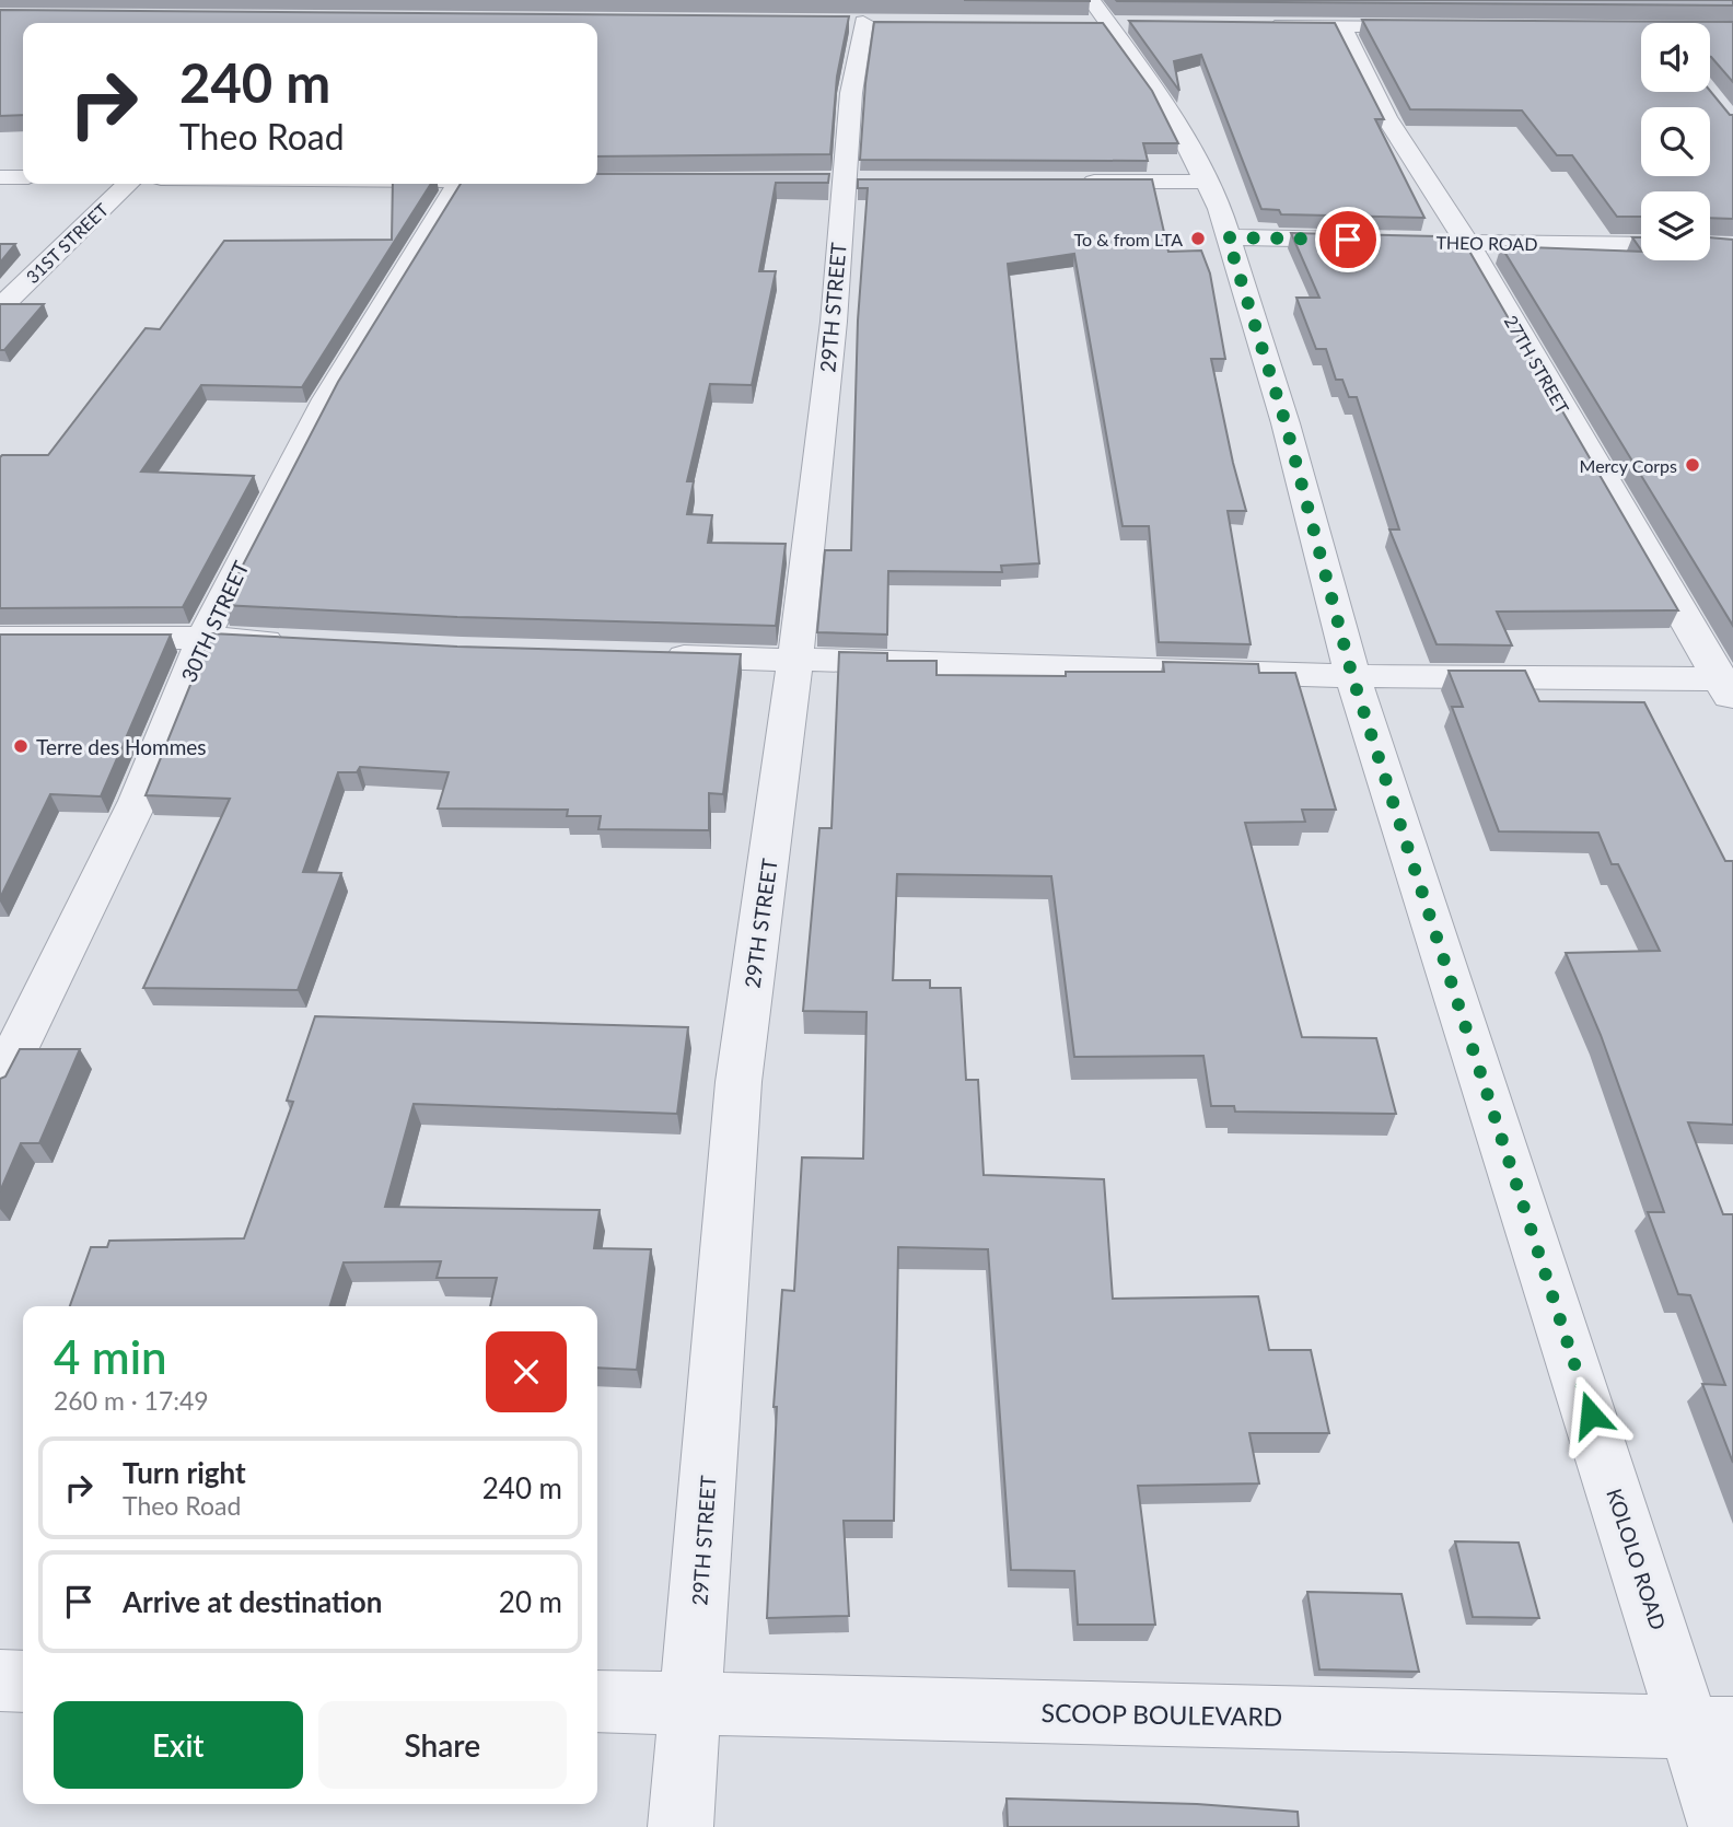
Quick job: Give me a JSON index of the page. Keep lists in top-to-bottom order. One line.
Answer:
{"streets":{"street":["31ST STREET","THEO ROAD","29TH STREET","27TH STREET","30TH STREET","KOLOLO ROAD","SCOOP BOULEVARD"]},"crossings":[["THEO ROAD","27TH STREET"],["29TH STREET","SCOOP BOULEVARD"],["KOLOLO ROAD","SCOOP BOULEVARD"]],"places":["To & from LTA","Mercy Corps","Terre des Hommes"],"page":{"turn":["240 m","Theo Road"],"heading":["4 min","260 m · 17:49"],"list":[{"name":"Turn right","note":"Theo Road","value":"240 m"},{"name":"Arrive at destination","value":"20 m"}],"buttons":["Exit","Share"]}}
